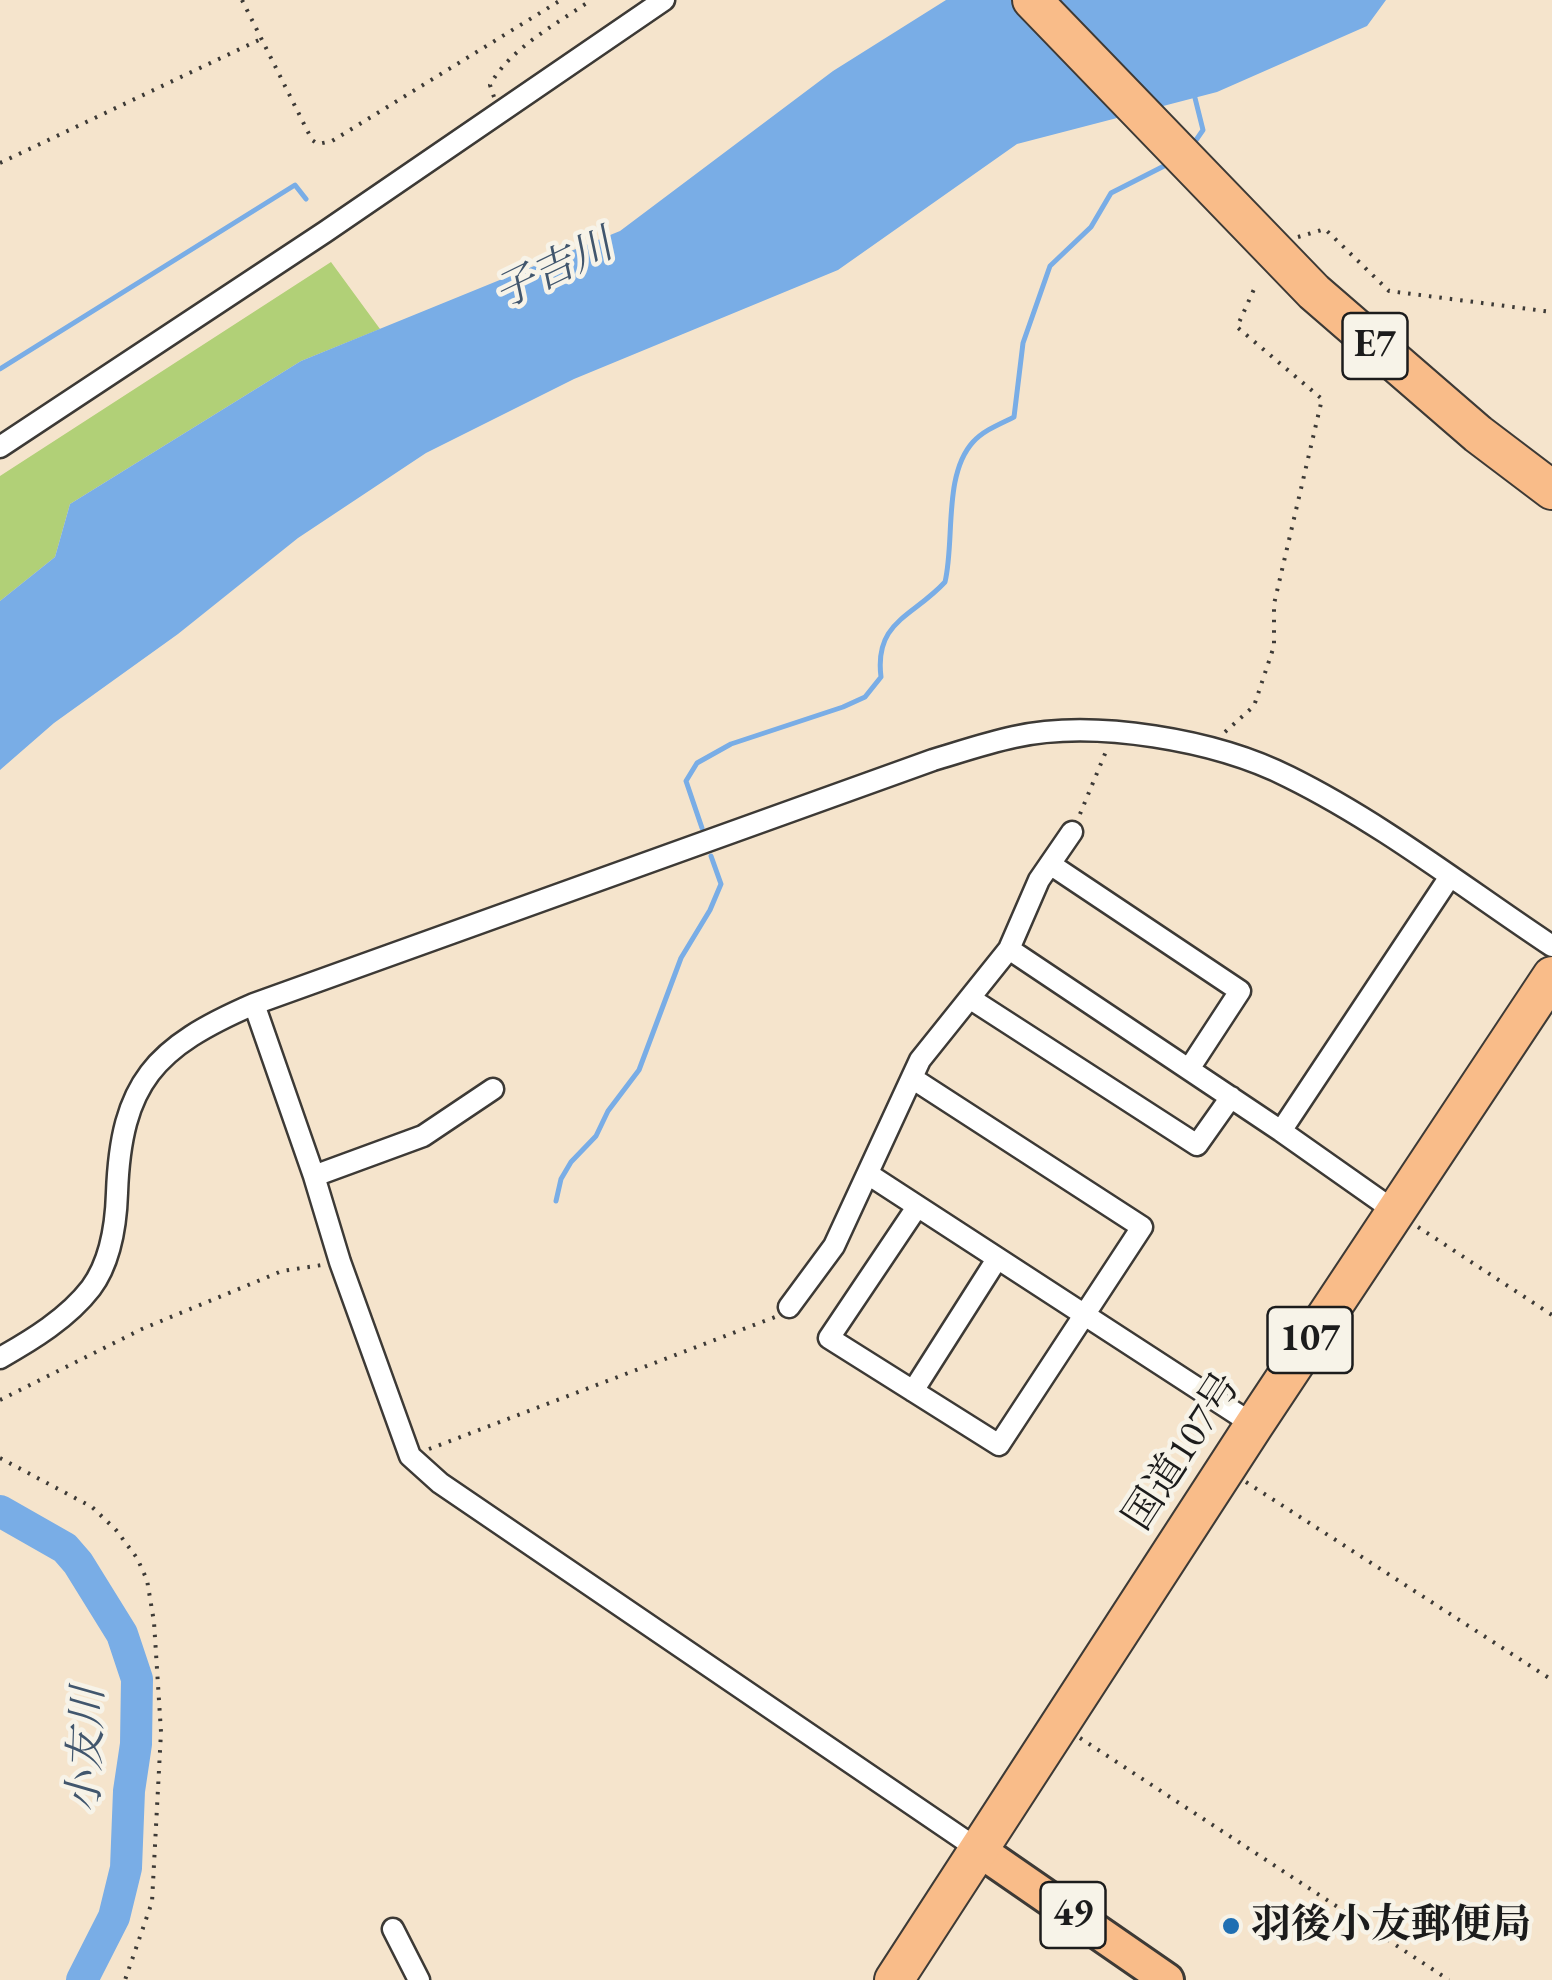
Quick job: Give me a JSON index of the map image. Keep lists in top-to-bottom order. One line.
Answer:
{"streets":{"highway":["E7","107","国道107号"],"main road":["49"]},"crossings":[["国道107号","49"]],"water":["子吉川","小友川"],"places":["羽後小友郵便局"]}
